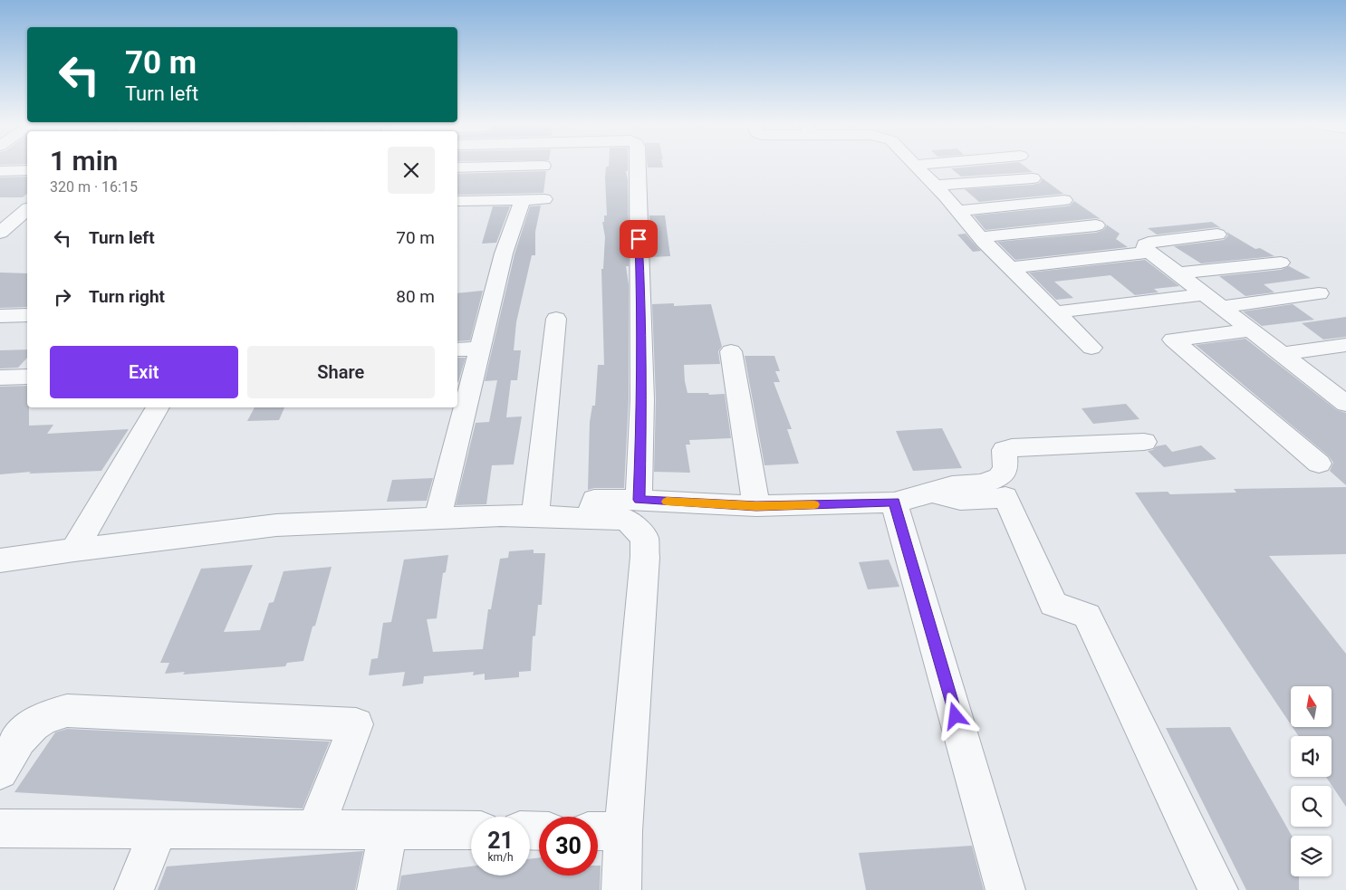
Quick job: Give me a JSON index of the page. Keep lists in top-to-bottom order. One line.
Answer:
{"north":"top","page":{"turn":["70 m","Turn left"],"heading":["1 min","320 m · 16:15"],"list":[{"name":"Turn left","value":"70 m"},{"name":"Turn right","value":"80 m"}],"buttons":["Exit","Share"],"speed":"21 km/h","limit":"30"}}
